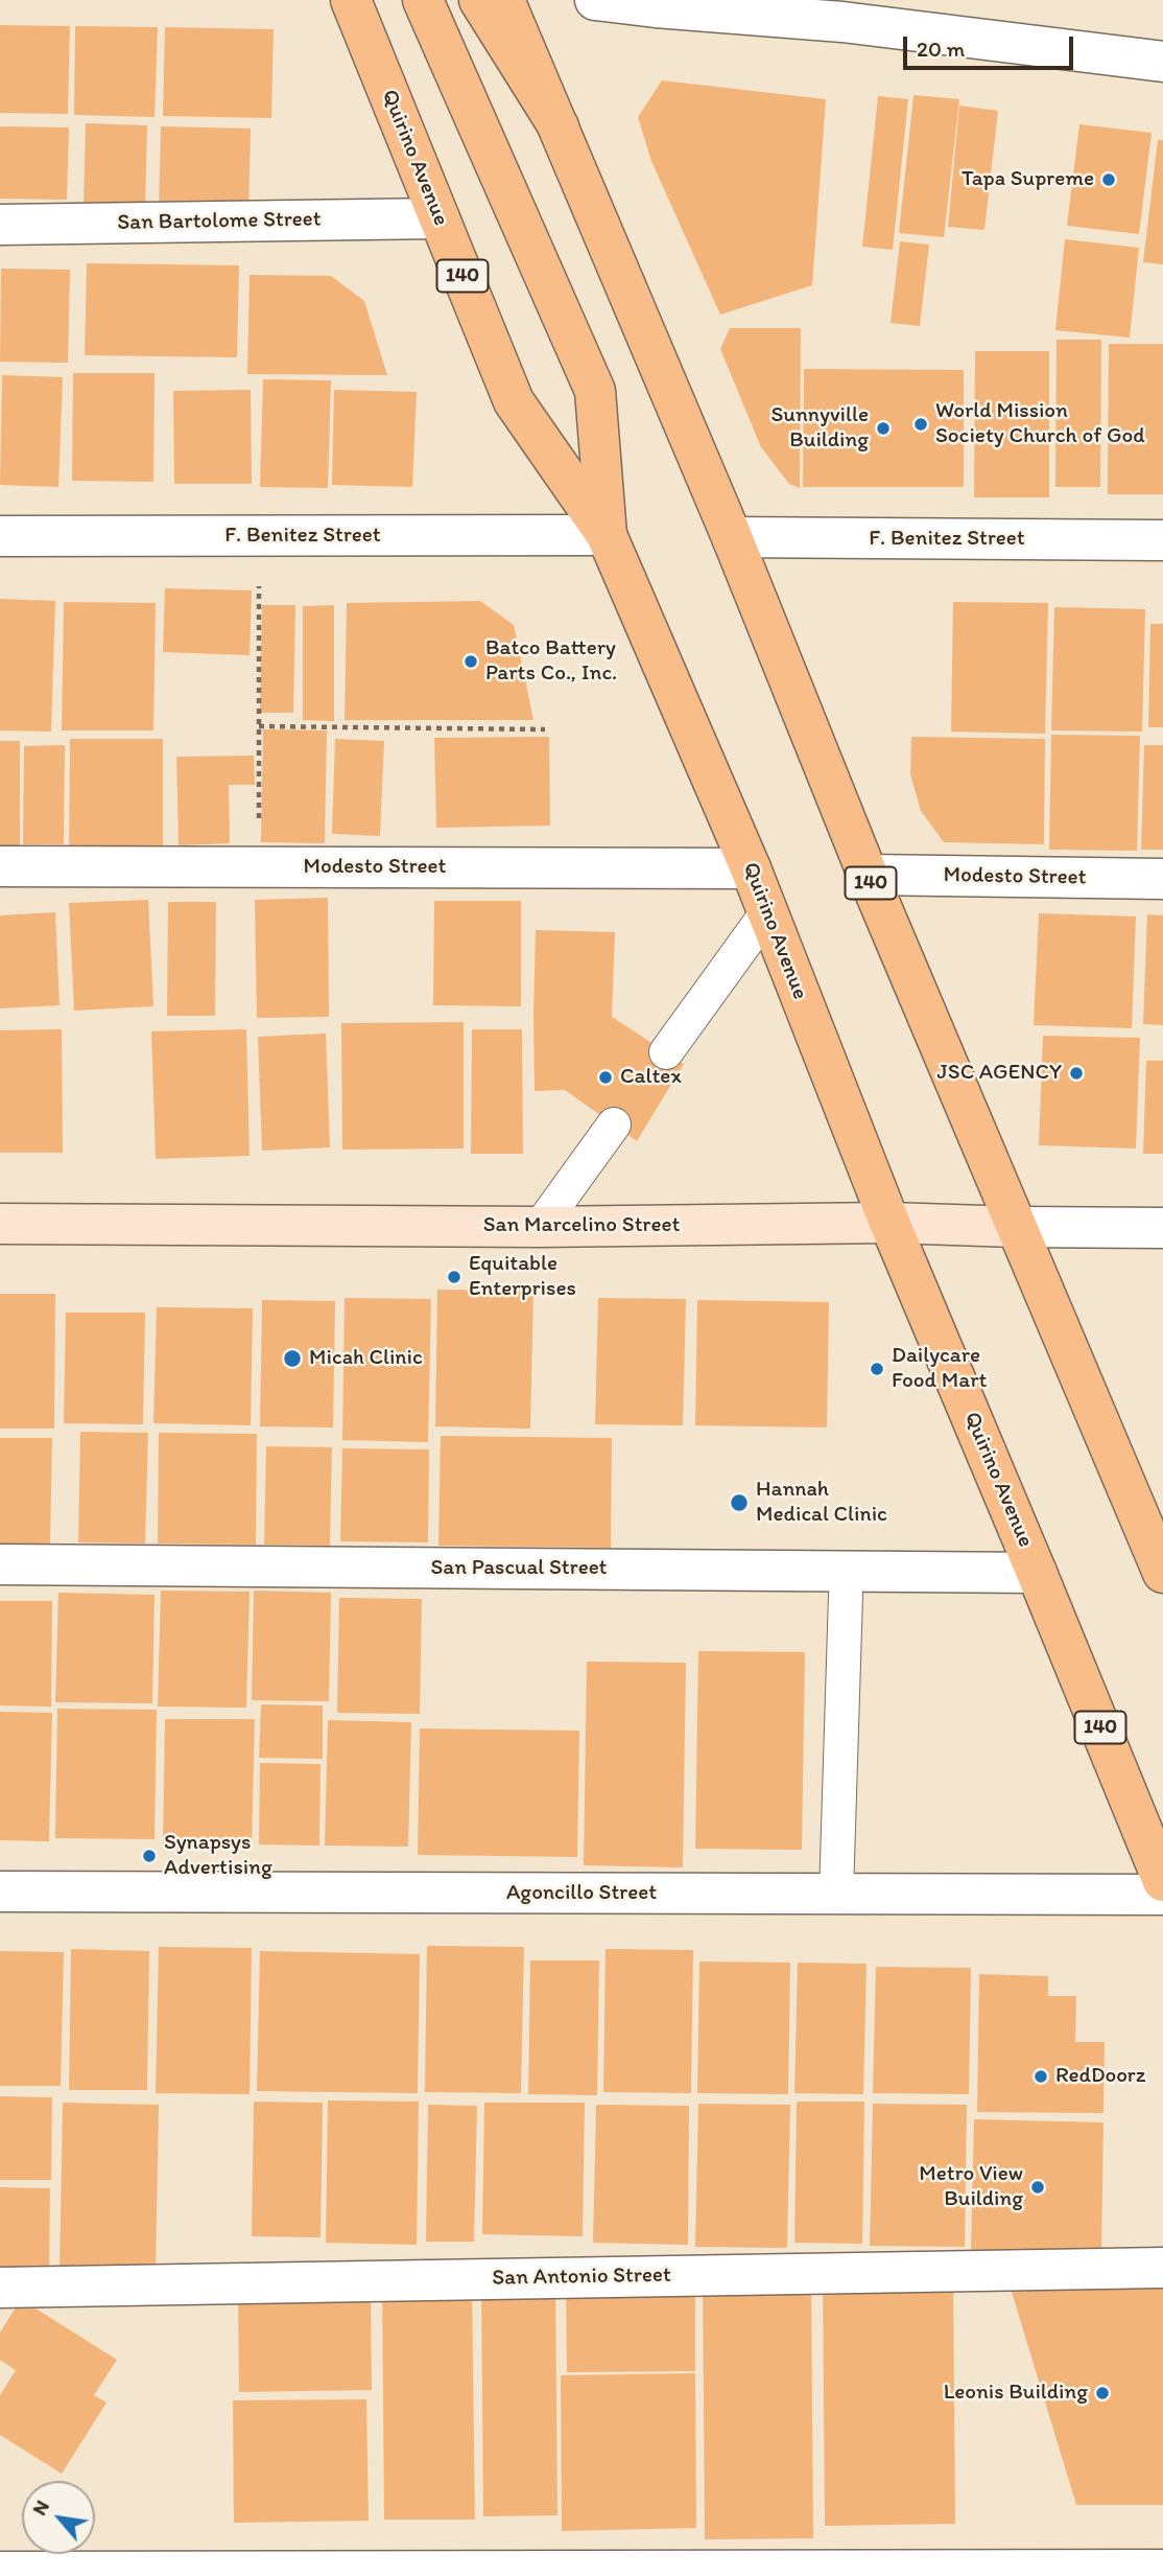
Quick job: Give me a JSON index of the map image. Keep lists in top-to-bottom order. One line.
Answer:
{"streets":{"main road":["Quirino Avenue","140","San Marcelino Street"],"street":["San Bartolome Street","F. Benitez Street","Modesto Street","San Pascual Street","Agoncillo Street","San Antonio Street"]},"crossings":[["Quirino Avenue","San Bartolome Street"],["Quirino Avenue","F. Benitez Street"],["Quirino Avenue","Modesto Street"],["Quirino Avenue","San Marcelino Street"],["Quirino Avenue","San Pascual Street"],["140","F. Benitez Street"],["140","Modesto Street"],["140","San Marcelino Street"]],"places":["Tapa Supreme","World Mission Society Church of God","Sunnyville Building","Batco Battery Parts Co., Inc.","JSC AGENCY","Caltex","Equitable Enterprises","Micah Clinic","Dailycare Food Mart","Hannah Medical Clinic","Synapsys Advertising","RedDoorz","Metro View Building","Leonis Building"],"scale_bar":"20 m","north":"top left"}
